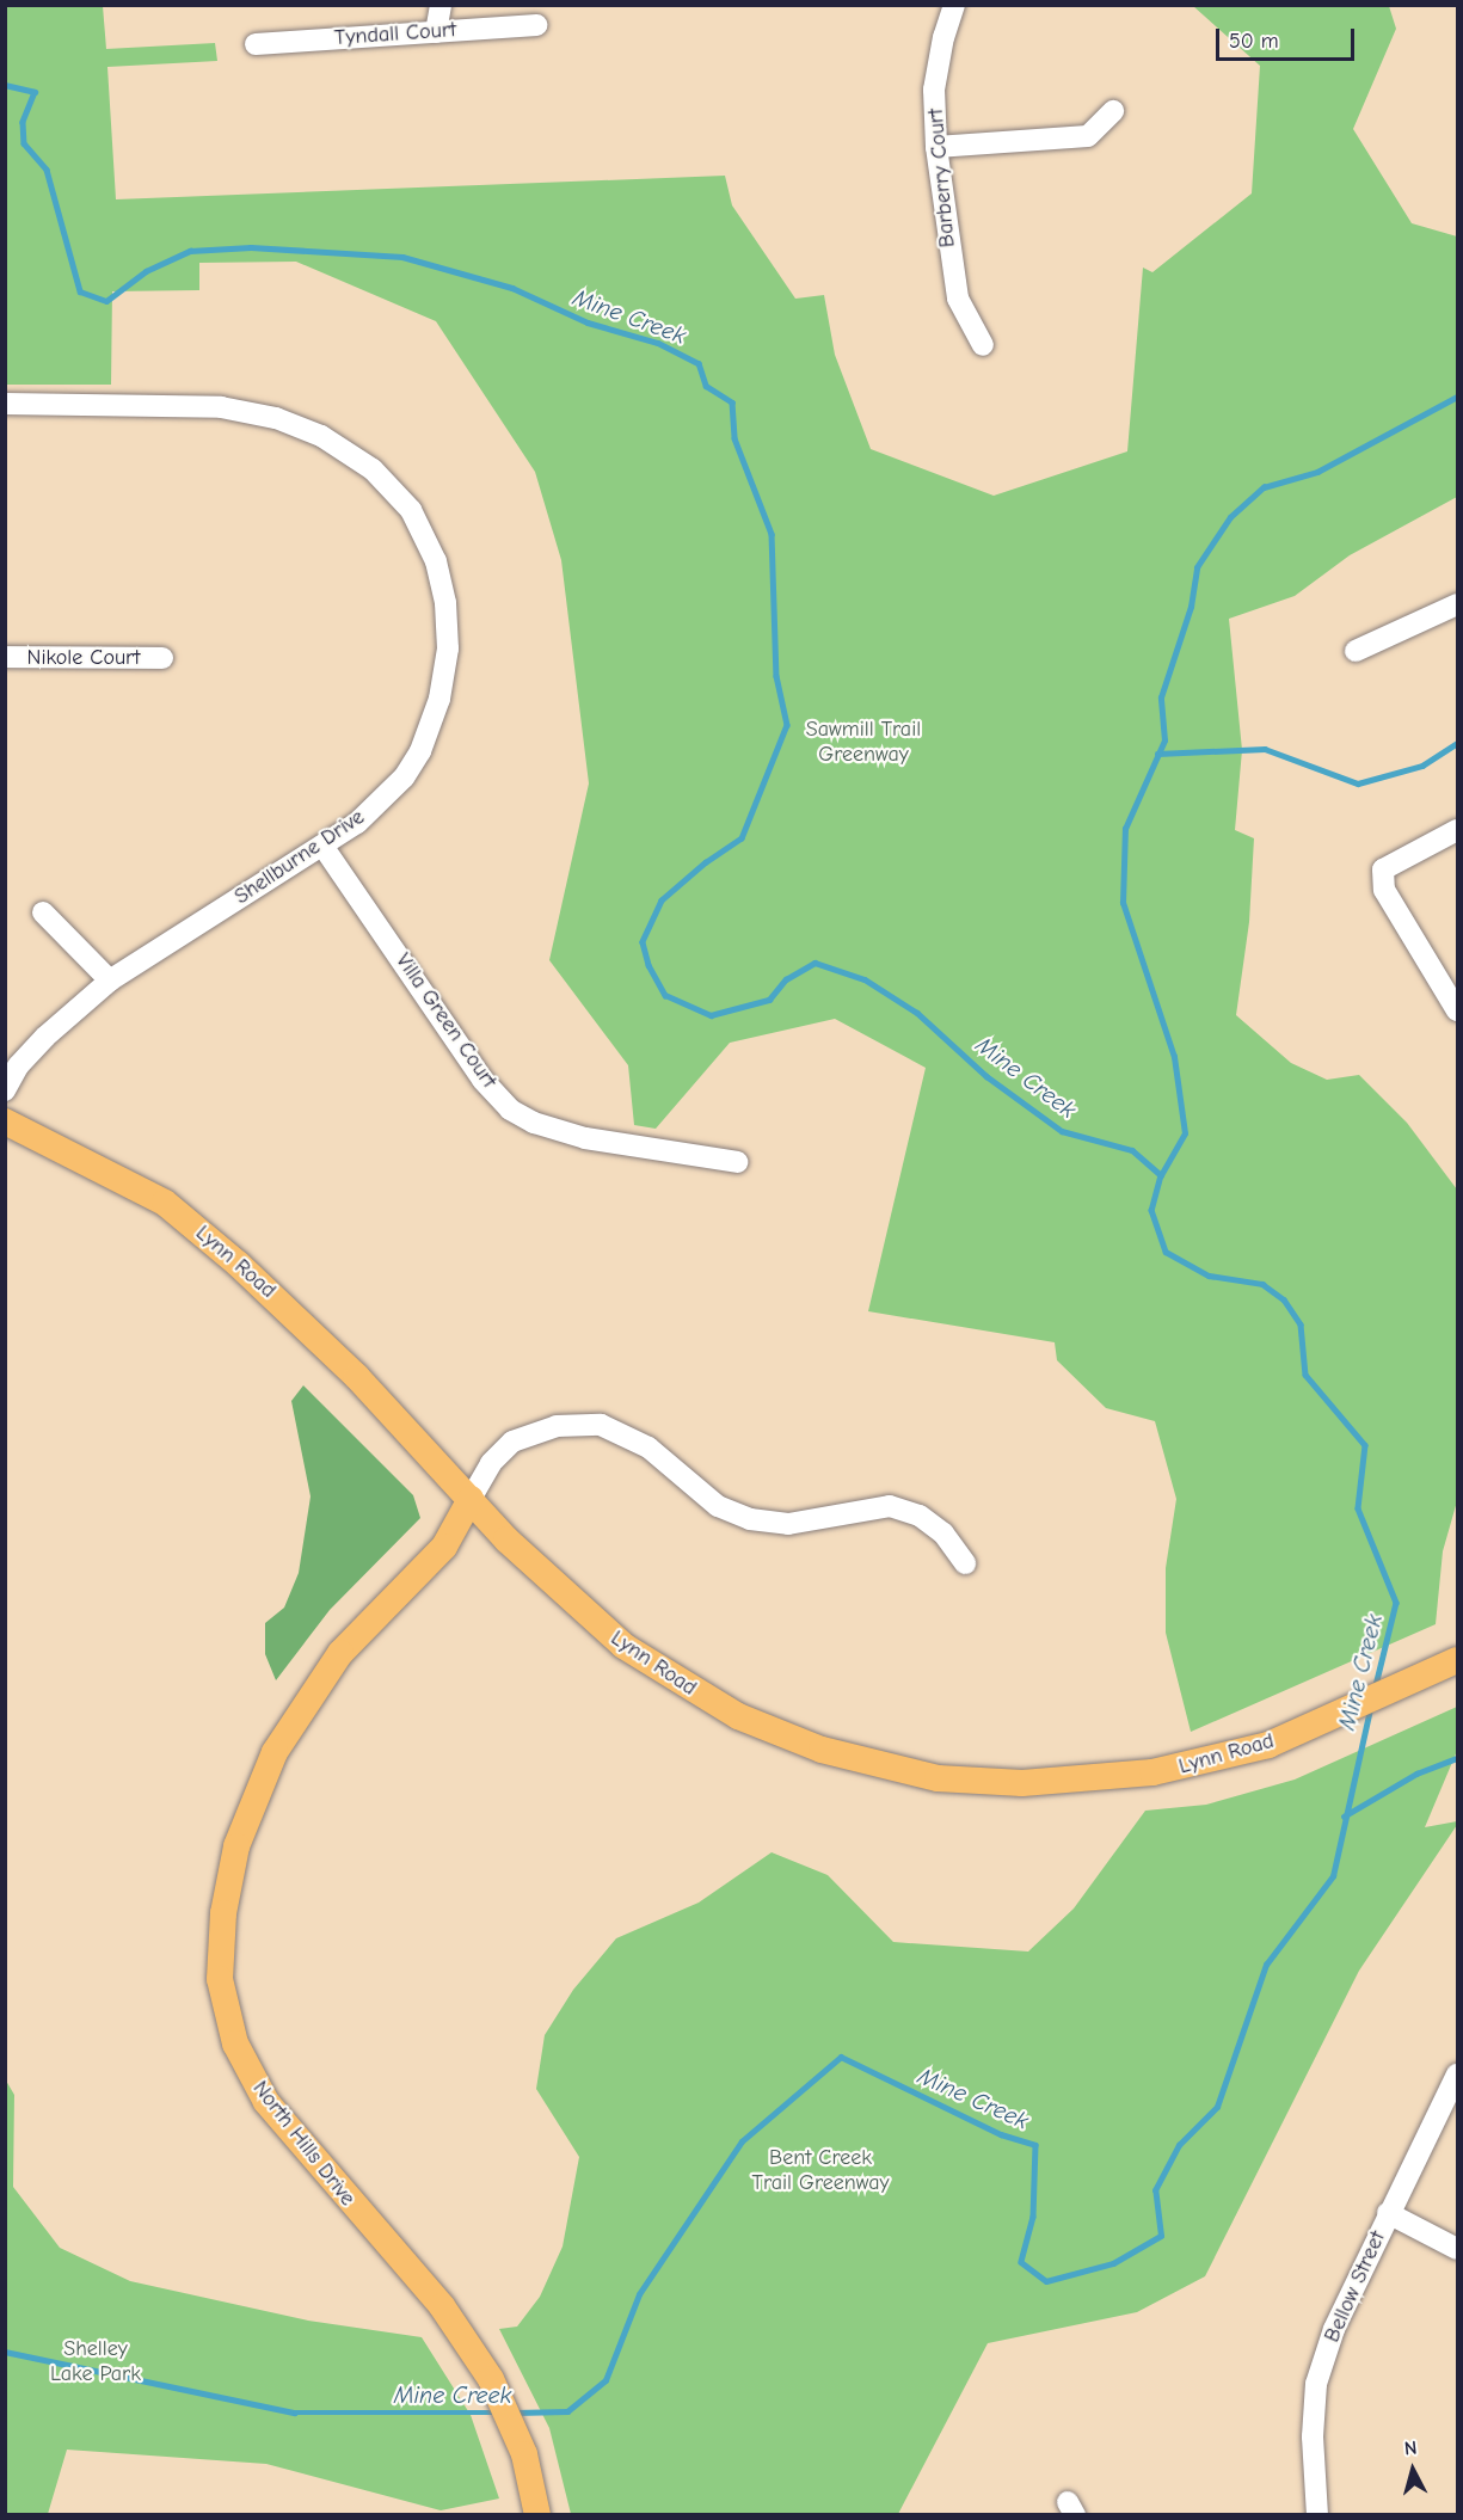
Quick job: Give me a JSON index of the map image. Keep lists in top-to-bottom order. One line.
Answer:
{"streets":{"main road":["Lynn Road","North Hills Drive"],"street":["Tyndall Court","Barberry Court","Nikole Court","Shellburne Drive","Villa Green Court","Bellow Street"]},"crossings":[["Shellburne Drive","Villa Green Court"],["Lynn Road","North Hills Drive"]],"water":["Mine Creek"],"parks":["Sawmill Trail Greenway","Bent Creek Trail Greenway","Shelley Lake Park"],"scale_bar":"50 m","north":"top"}
